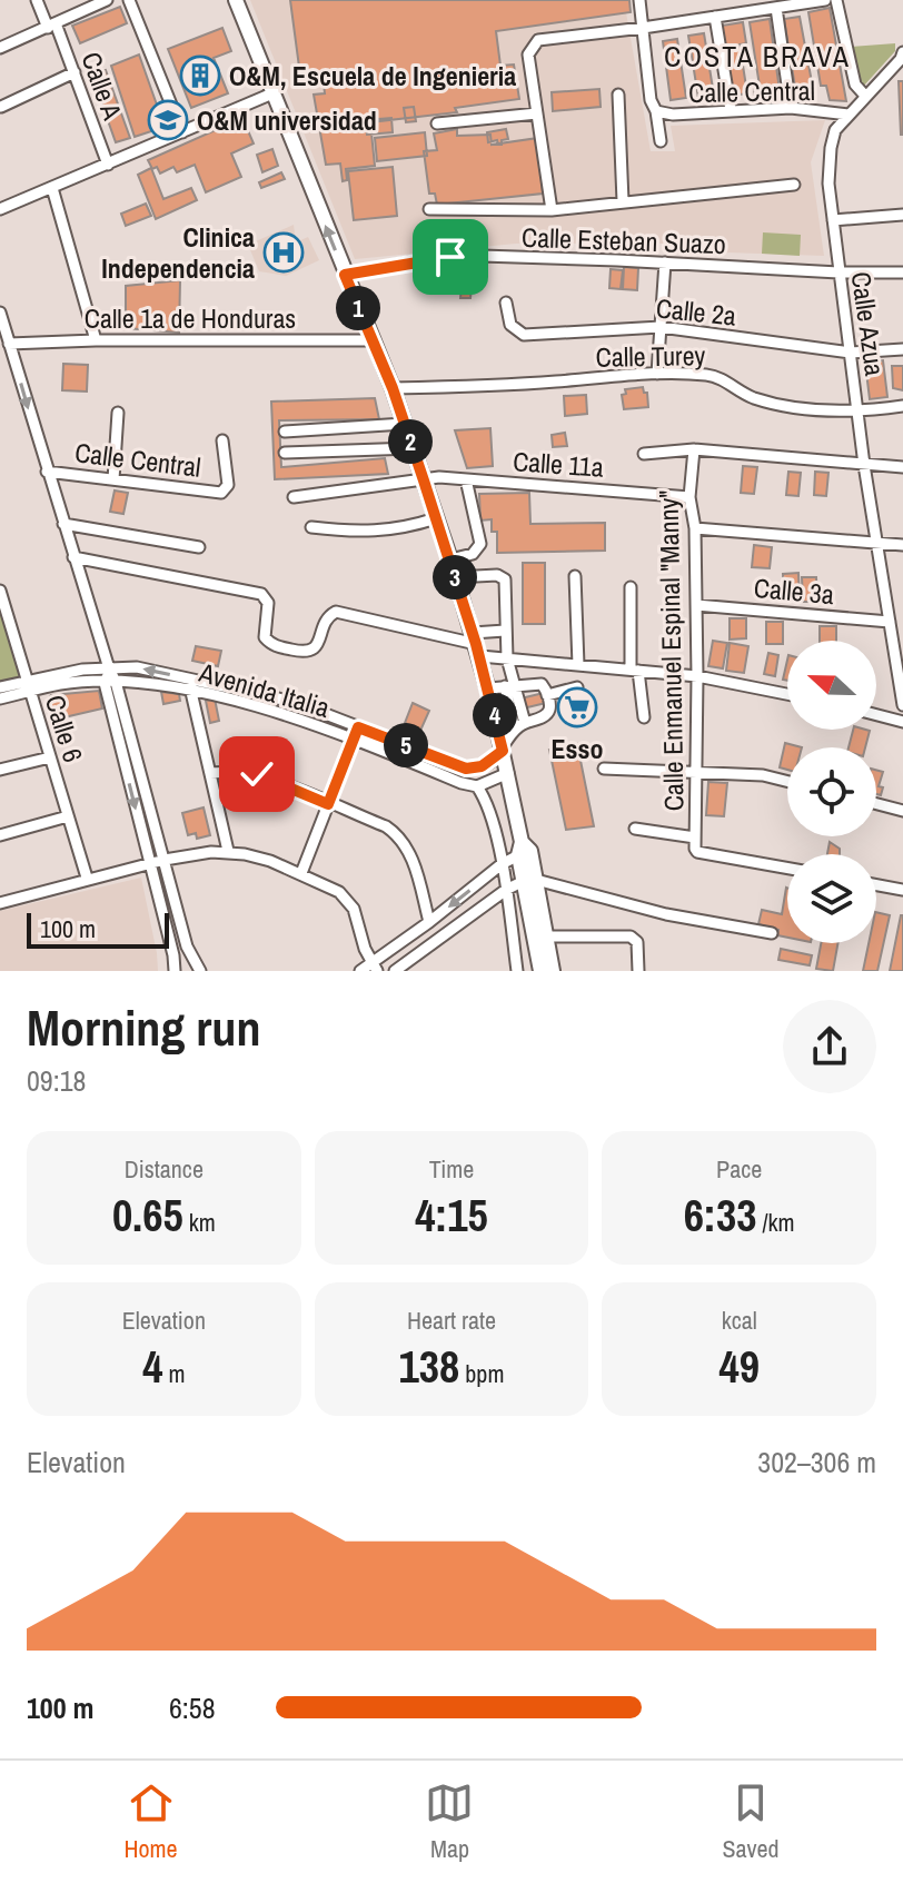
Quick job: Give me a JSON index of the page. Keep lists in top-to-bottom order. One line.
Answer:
{"streets":{"street":["Calle A","Calle Central","Calle Esteban Suazo","Calle 2a","Calle 1a de Honduras","Calle Azua","Calle Turey","Calle 11a","Calle 3a","Calle Enmanuel Espinal \"Manny\"","Avenida Italia","Calle 6"]},"crossings":[["Calle Central","Calle Azua"],["Calle Esteban Suazo","Calle Azua"],["Calle 2a","Calle Azua"],["Calle Azua","Calle Turey"],["Calle Azua","Calle 11a"],["Calle Azua","Calle 3a"],["Calle 11a","Calle Enmanuel Espinal \"Manny\""],["Calle 3a","Calle Enmanuel Espinal \"Manny\""],["Avenida Italia","Calle 6"]],"districts":["COSTA BRAVA"],"places":{"building":["O&M, Escuela de Ingenieria"],"school or university":["O&M universidad"],"hospital":["Clinica Independencia"],"supermarket":["Esso"]},"scale_bar":"100 m","north":"left","page":{"pins":["1","2","3","4","5"],"scale":"100 m","heading":["Morning run","09:18"],"stats":[["Distance","0.65 km"],["Time","4:15"],["Pace","6:33 /km"],["Elevation","4 m"],["Heart rate","138 bpm"],["kcal","49"]],"chart":["Elevation","302–306 m"],"list":[{"name":"100 m","note":"6:58"}],"tabs":["Home","Map","Saved"]}}
